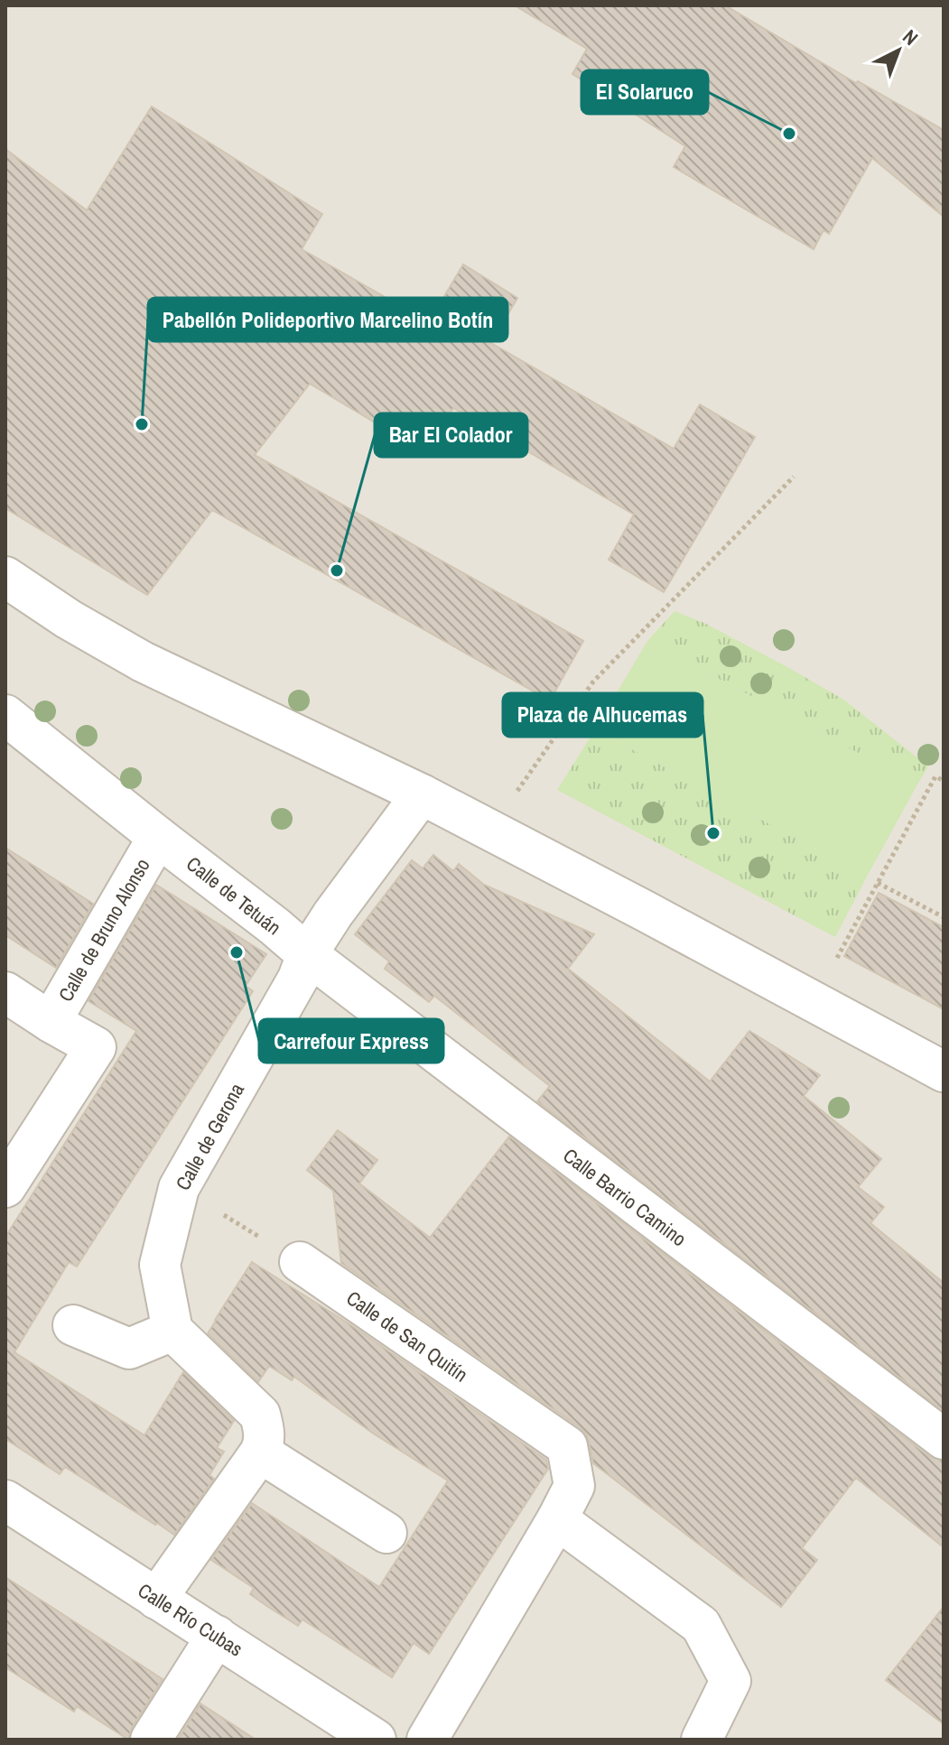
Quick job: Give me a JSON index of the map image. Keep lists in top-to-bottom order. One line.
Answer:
{"streets":{"street":["Calle de Tetuán","Calle de Bruno Alonso","Calle de Gerona","Calle Barrio Camino","Calle de San Quitín","Calle Río Cubas"]},"crossings":[["Calle de Tetuán","Calle de Bruno Alonso"],["Calle de Tetuán","Calle de Gerona"],["Calle de Tetuán","Calle Barrio Camino"],["Calle de Gerona","Calle Barrio Camino"]],"places":["El Solaruco","Pabellón Polideportivo Marcelino Botín","Bar El Colador","Plaza de Alhucemas","Carrefour Express"],"north":"top right"}
